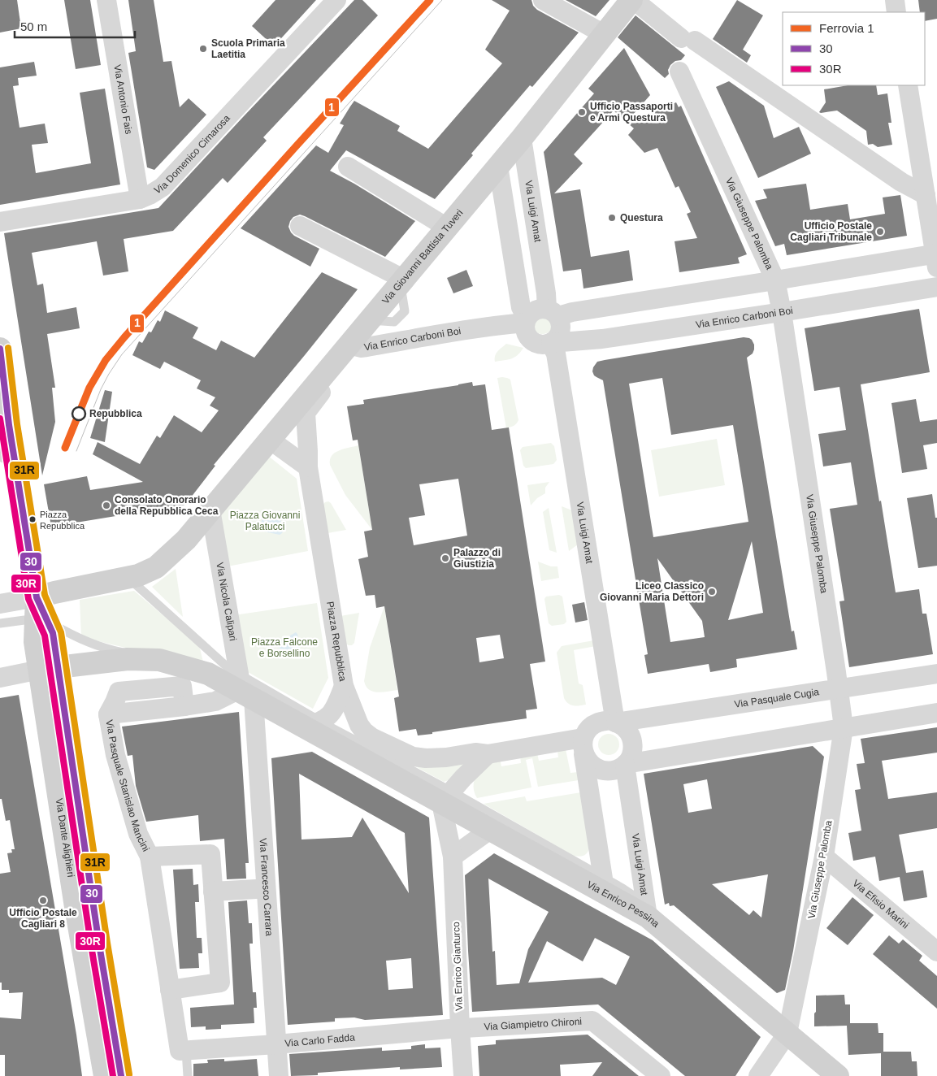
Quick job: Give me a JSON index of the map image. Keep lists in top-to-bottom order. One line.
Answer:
{"streets":{"street":["Via Antonio Fais","Via Domenico Cimarosa","Via Luigi Amat","Via Giuseppe Palomba","Via Giovanni Battista Tuveri","Via Enrico Carboni Boi","Via Nicola Calipari","Piazza Repubblica","Via Pasquale Cugia","Via Pasquale Stanislao Mancini","Via Dante Alighieri","Via Francesco Carrara","Via Efisio Marini","Via Enrico Pessina","Via Enrico Gianturco","Via Giampietro Chironi","Via Carlo Fadda"]},"crossings":[["Via Antonio Fais","Via Domenico Cimarosa"],["Via Luigi Amat","Via Giovanni Battista Tuveri"],["Via Luigi Amat","Via Enrico Carboni Boi"],["Via Luigi Amat","Via Pasquale Cugia"],["Via Luigi Amat","Via Enrico Pessina"],["Via Giuseppe Palomba","Via Enrico Carboni Boi"],["Via Giuseppe Palomba","Via Pasquale Cugia"],["Via Giuseppe Palomba","Via Efisio Marini"],["Via Giuseppe Palomba","Via Enrico Pessina"],["Via Giovanni Battista Tuveri","Via Enrico Carboni Boi"],["Via Giovanni Battista Tuveri","Via Nicola Calipari"],["Via Giovanni Battista Tuveri","Piazza Repubblica"],["Via Enrico Carboni Boi","Piazza Repubblica"],["Via Nicola Calipari","Via Francesco Carrara"],["Via Pasquale Stanislao Mancini","Via Carlo Fadda"],["Via Francesco Carrara","Via Carlo Fadda"],["Via Enrico Pessina","Via Enrico Gianturco"],["Via Enrico Gianturco","Via Giampietro Chironi"],["Via Enrico Gianturco","Via Carlo Fadda"],["Via Giampietro Chironi","Via Carlo Fadda"]],"parks":["Piazza Giovanni Palatucci","Piazza Falcone e Borsellino"],"places":["Scuola Primaria Laetitia","Ufficio Passaporti e Armi Questura","Questura","Ufficio Postale Cagliari Tribunale","Repubblica","Consolato Onorario della Repubblica Ceca","Piazza Repubblica","Palazzo di Giustizia","Liceo Classico Giovanni Maria Dettori","Ufficio Postale Cagliari 8"],"lines":["rail line 1","transit line 31R","transit line 30","transit line 30R"],"legend":["Ferrovia 1","30","30R"],"scale_bar":"50 m"}
